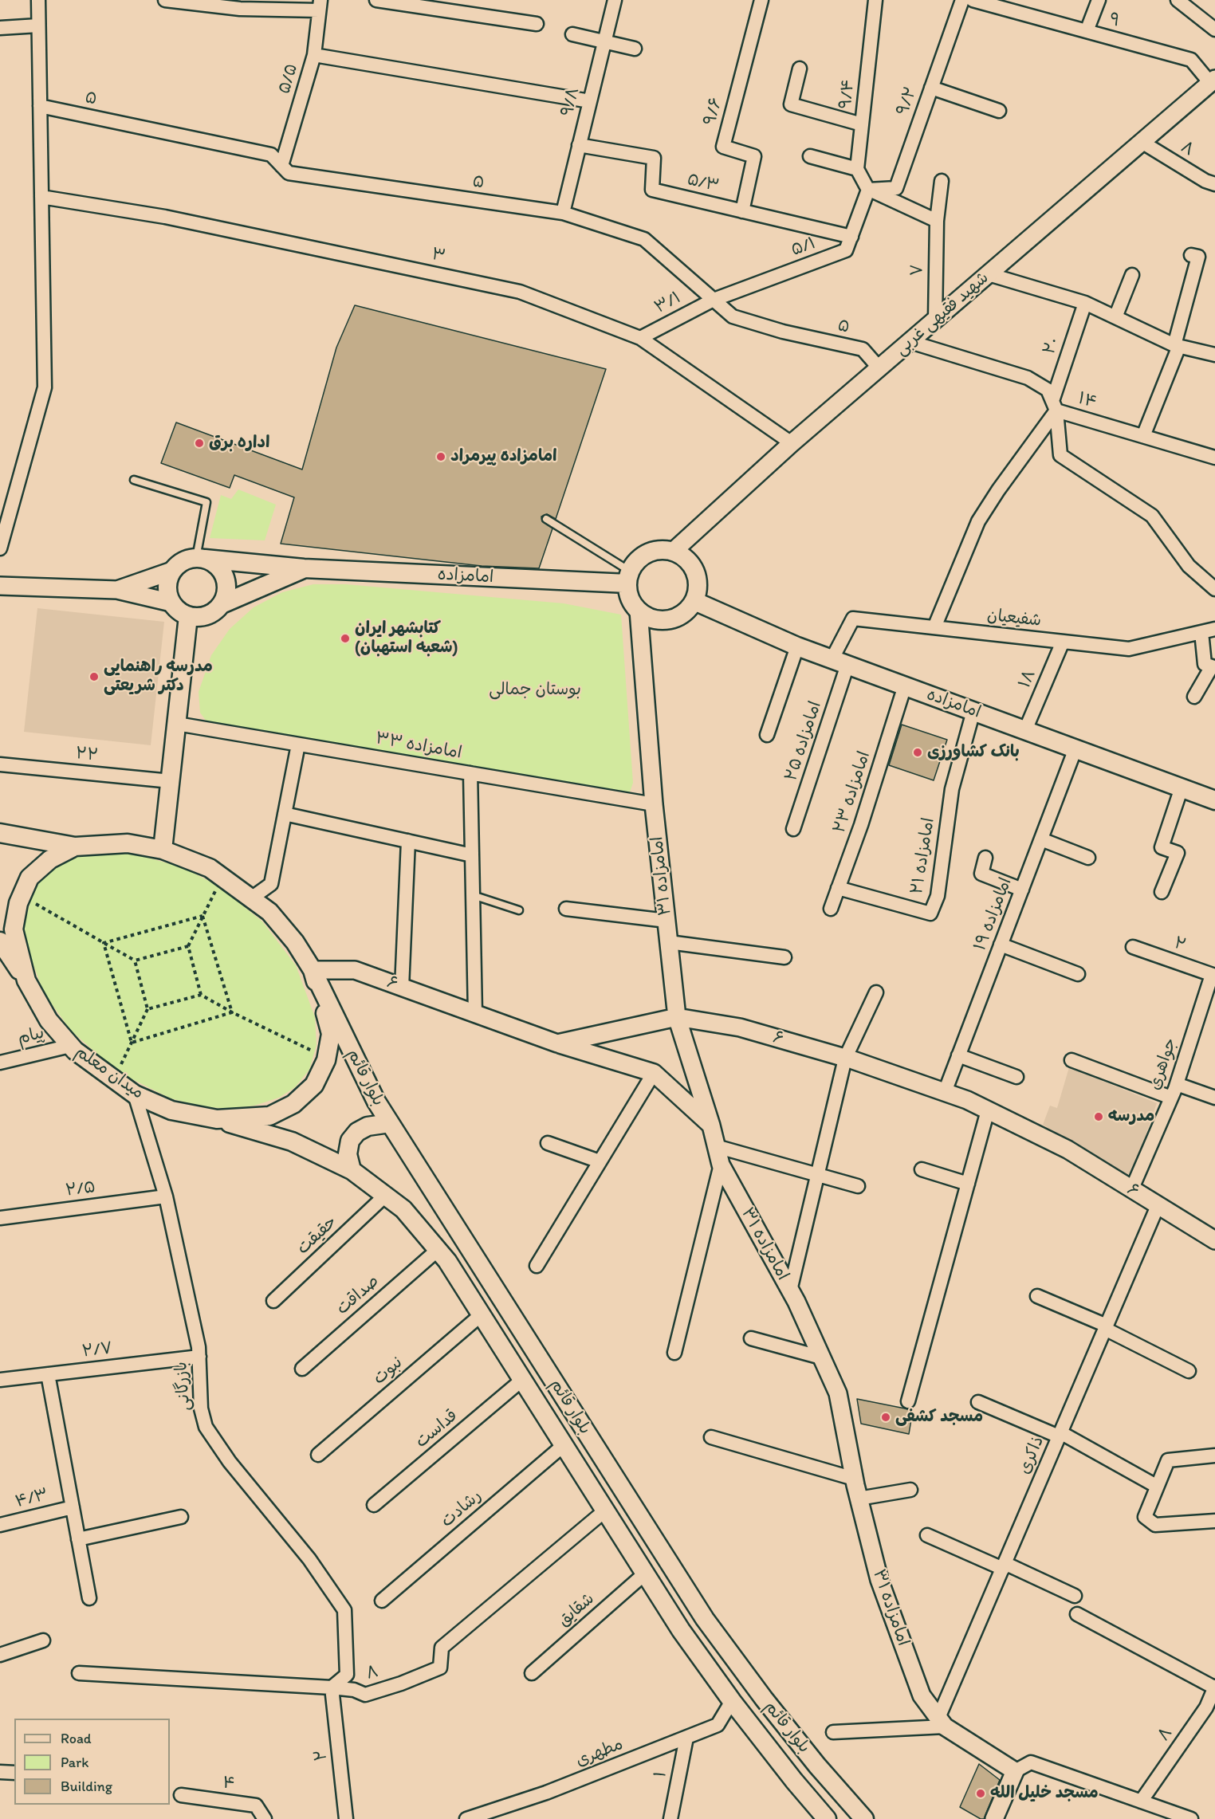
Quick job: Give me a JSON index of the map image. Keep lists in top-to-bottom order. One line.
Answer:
{"streets":{"main road":["امامزاده","میدان معلم","بلوار قائم"],"street":["۹","۵/۵","۹/۴","۵","۹/۲","۹/۸","۹/۶","۸","۵/۳","۵/۱","۳","۷","۳/۱","شهید فقیهی غربی","۲۰","۱۴","شفیعیان","۱۸","امامزاده ۲۵","امامزاده ۳۳","۲۲","امامزاده ۲۳","امامزاده ۲۱","امامزاده ۳۱","امامزاده ۱۹","۲","۶","پیام","جواهری","۲/۵","حقیقت","صداقت","۲/۷","نبوت","بازرگانی","قداست","ذاکری","۴/۳","رشادت","شقایق","مطهری","۱","۴"]},"crossings":[["۹","شهید فقیهی غربی"],["۵/۵","۵"],["۵","۹/۸"],["۵","۵/۱"],["۵","۳/۱"],["۵","شهید فقیهی غربی"],["۹/۲","۵/۱"],["۹/۸","۵/۳"],["۹/۶","۵/۳"],["۸","شهید فقیهی غربی"],["۸","۲"],["۸","بلوار قائم"],["۸","بازرگانی"],["۵/۳","۵/۱"],["۵/۱","۳/۱"],["۳","۳/۱"],["۳","شهید فقیهی غربی"],["۷","شهید فقیهی غربی"],["شهید فقیهی غربی","۱۴"],["شهید فقیهی غربی","امامزاده"],["شهید فقیهی غربی","امامزاده ۳۱"],["۲۰","۱۴"],["امامزاده","شفیعیان"],["امامزاده","۱۸"],["امامزاده","امامزاده ۲۵"],["امامزاده","امامزاده ۲۳"],["امامزاده","امامزاده ۲۱"],["امامزاده","امامزاده ۳۱"],["امامزاده","امامزاده ۱۹"],["شفیعیان","۱۸"],["شفیعیان","امامزاده ۲۵"],["امامزاده ۳۳","امامزاده ۳۱"],["امامزاده ۲۳","امامزاده ۲۱"],["امامزاده ۳۱","۶"],["امامزاده ۳۱","ذاکری"],["امامزاده ۱۹","۶"],["۲","جواهری"],["۲","بازرگانی"],["۶","جواهری"],["۶","میدان معلم"],["۶","بلوار قائم"],["۶","ذاکری"],["پیام","میدان معلم"],["میدان معلم","بلوار قائم"],["میدان معلم","بازرگانی"],["بلوار قائم","حقیقت"],["بلوار قائم","صداقت"],["بلوار قائم","نبوت"],["بلوار قائم","قداست"],["بلوار قائم","رشادت"],["بلوار قائم","شقایق"],["بلوار قائم","مطهری"],["۲/۵","بازرگانی"],["۲/۷","بازرگانی"],["مطهری","۱"]],"parks":["بوستان جمالی"],"places":["اداره برق","امامزاده پیرمراد","کتابشهر ایران (شعبه استهبان)","مدرسه راهنمایی دکتر شریعتی","بانک کشاورزی","مدرسه","مسجد کشفی","مسجد خلیل الله"],"legend":["Road","Park","Building"]}
